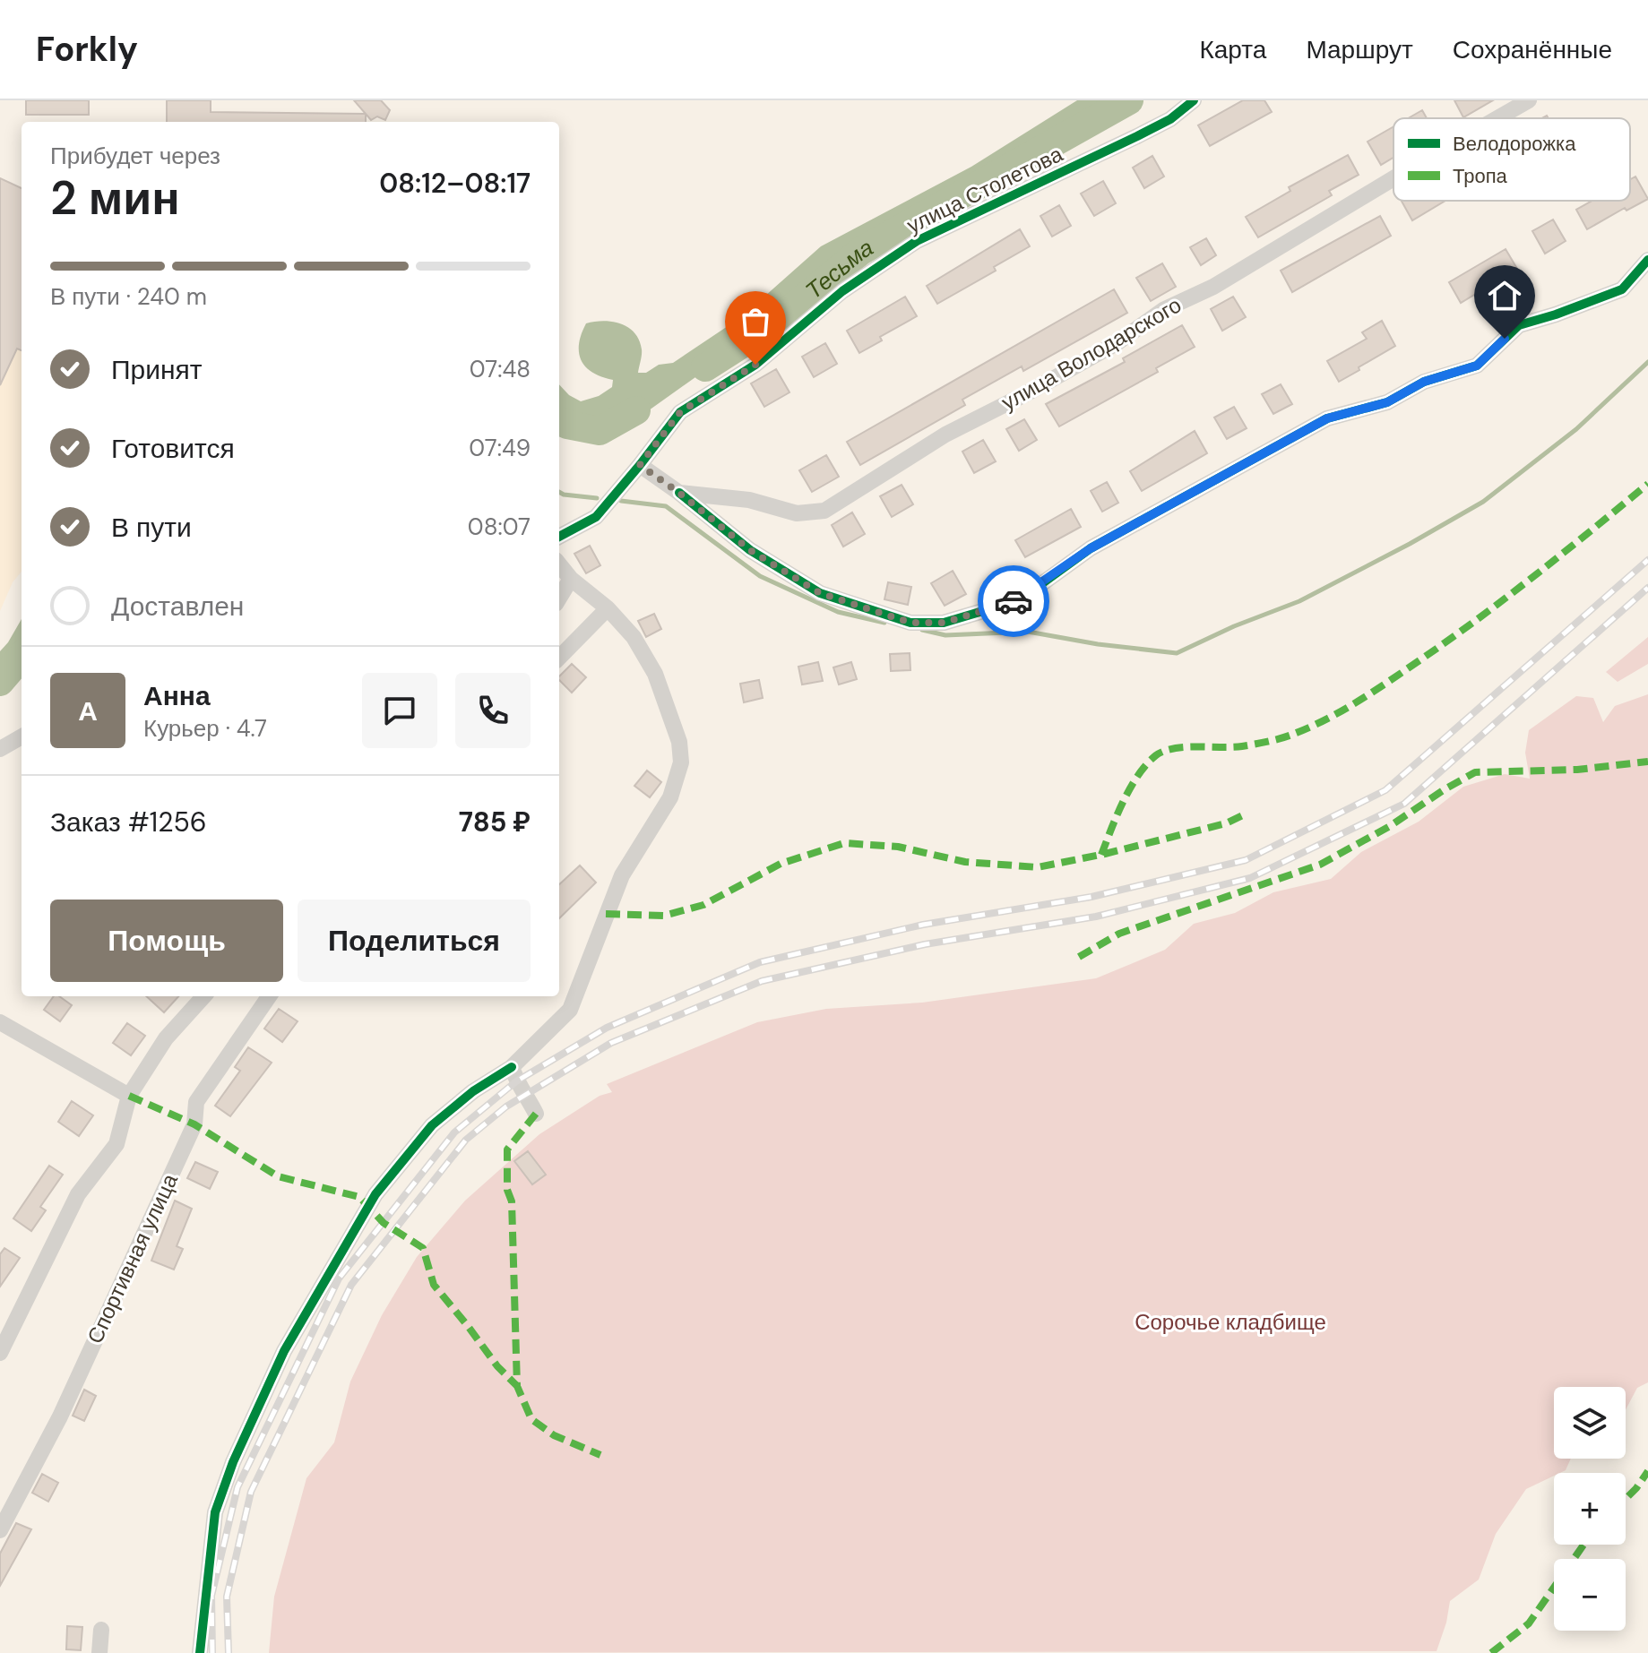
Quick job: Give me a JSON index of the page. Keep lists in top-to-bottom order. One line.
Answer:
{"streets":{"street":["улица Столетова","улица Володарского","Спортивная улица"]},"crossings":[["улица Столетова","улица Володарского"]],"water":["Тесьма"],"parks":["Сорочье кладбище"],"legend":["Велодорожка","Тропа"],"page":{"header":"Forkly","nav":["Карта","Маршрут","Сохранённые"],"heading":["2 мин","Прибудет через","08:12–08:17"],"panel":["Анна","Курьер · 4.7","Заказ #1256","785 ₽"],"bar":"В пути · 240 m","list":[["Принят","07:48"],["Готовится","07:49"],["В пути","08:07"],"Доставлен"],"round":"А","buttons":["Помощь","Поделиться"],"map_buttons":["+","−"]}}
